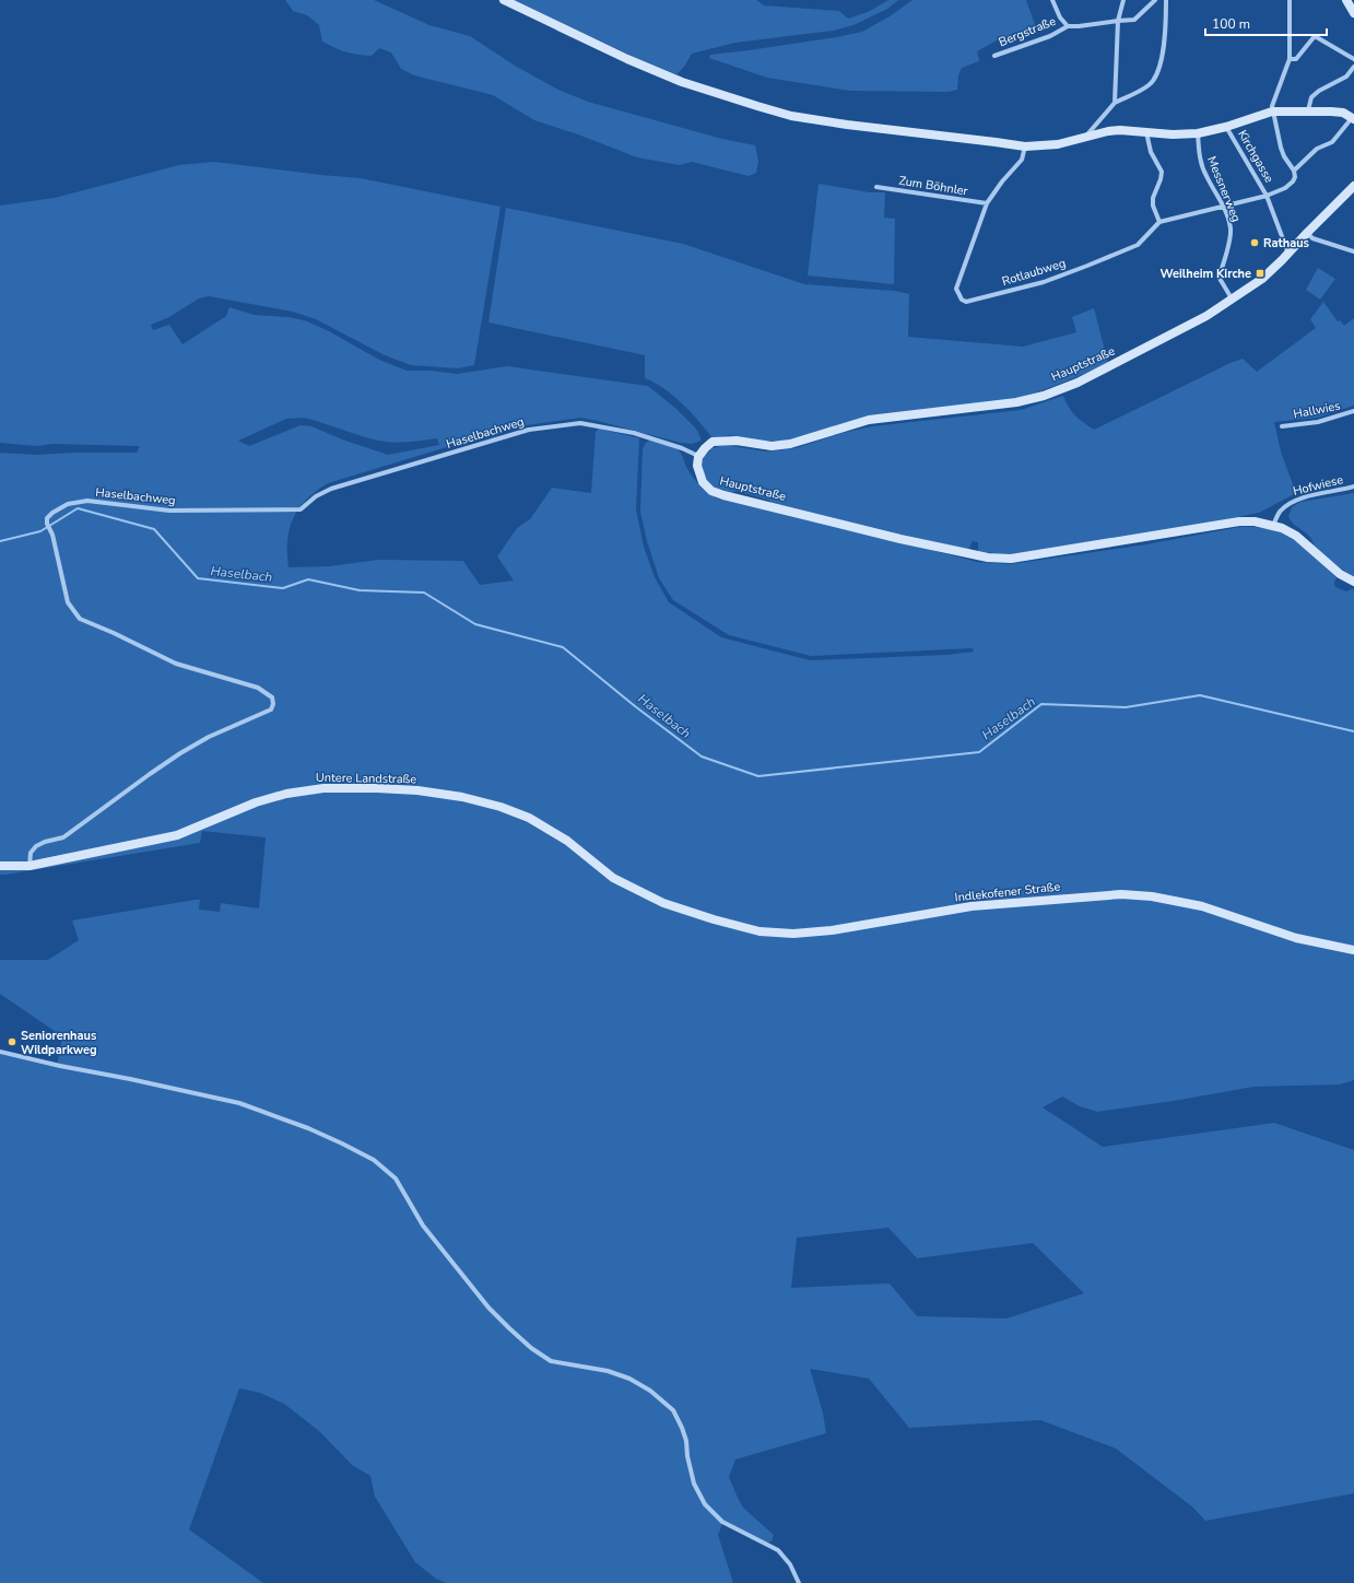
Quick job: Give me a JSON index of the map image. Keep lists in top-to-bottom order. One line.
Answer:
{"streets":{"street":["Bergstraße","Kirchgasse","Zum Böhnler","Messnerweg","Rotlaubweg","Hauptstraße","Hallwies","Haselbachweg","Hofwiese","Untere Landstraße","Indlekofener Straße"]},"crossings":[["Kirchgasse","Hauptstraße"],["Zum Böhnler","Rotlaubweg"],["Messnerweg","Hauptstraße"],["Hauptstraße","Haselbachweg"],["Hauptstraße","Hofwiese"],["Haselbachweg","Untere Landstraße"],["Untere Landstraße","Indlekofener Straße"]],"water":["Haselbach"],"places":{"other":["Rathaus","Seniorenhaus Wildparkweg"],"transit":["Weilheim Kirche"]},"scale_bar":"100 m"}
